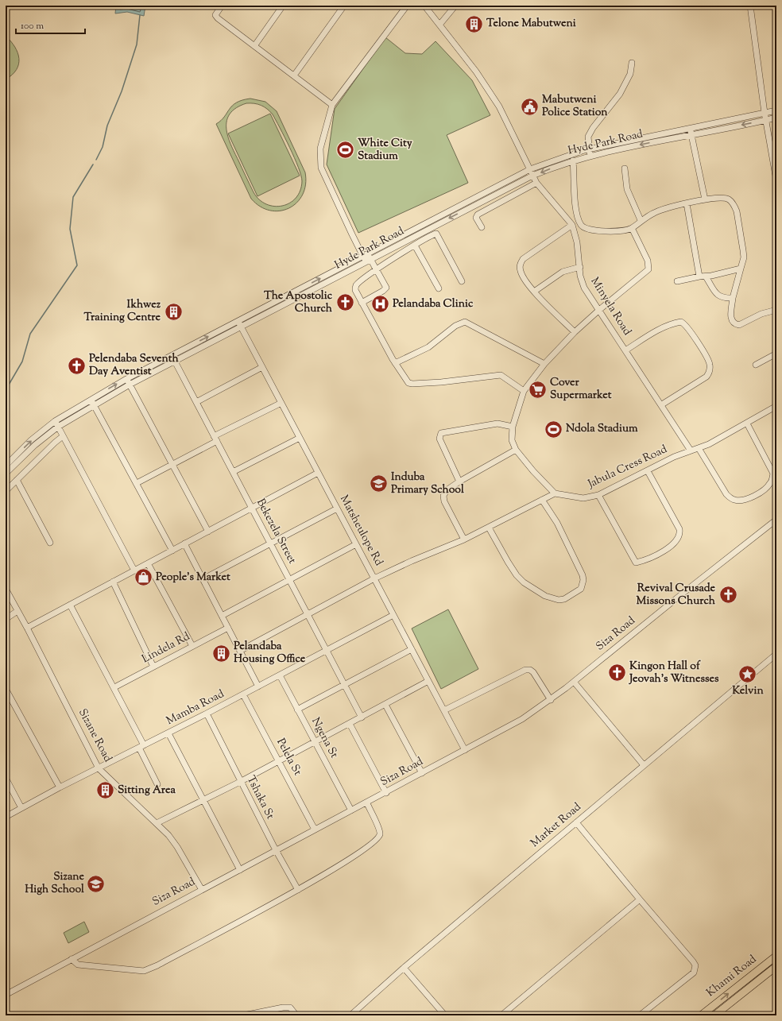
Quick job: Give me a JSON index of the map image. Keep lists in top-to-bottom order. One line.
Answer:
{"streets":{"main road":["Khami Road"],"street":["Hyde Park Road","Minyela Road","Jabula Cress Road","Matsheulope Rd","Bekezela Street","Siza Road","Lindela Rd","Mamba Road","Sizane Road","Ngena St","Pelela St","Tshaka St","Market Road"]},"crossings":[["Hyde Park Road","Minyela Road"],["Hyde Park Road","Matsheulope Rd"],["Hyde Park Road","Bekezela Street"],["Minyela Road","Jabula Cress Road"],["Matsheulope Rd","Siza Road"],["Matsheulope Rd","Mamba Road"],["Bekezela Street","Mamba Road"],["Siza Road","Sizane Road"],["Siza Road","Ngena St"],["Siza Road","Pelela St"],["Siza Road","Tshaka St"],["Mamba Road","Sizane Road"],["Mamba Road","Ngena St"],["Mamba Road","Pelela St"],["Mamba Road","Tshaka St"]],"places":{"building":["Telone Mabutweni","Ikhwez Training Centre","Pelandaba Housing Office","Sitting Area"],"public building":["Mabutweni Police Station"],"sports":["White City Stadium","Ndola Stadium"],"church":["The Apostolic Church","Pelendaba Seventh Day Aventist","Revival Crusade Missons Church","Kingon Hall of Jeovah's Witnesses"],"hospital":["Pelandaba Clinic"],"supermarket":["Cover Supermarket"],"school or university":["Induba Primary School","Sizane High School"],"shop":["People's Market"],"place":["Kelvin"]},"scale_bar":"100 m"}
